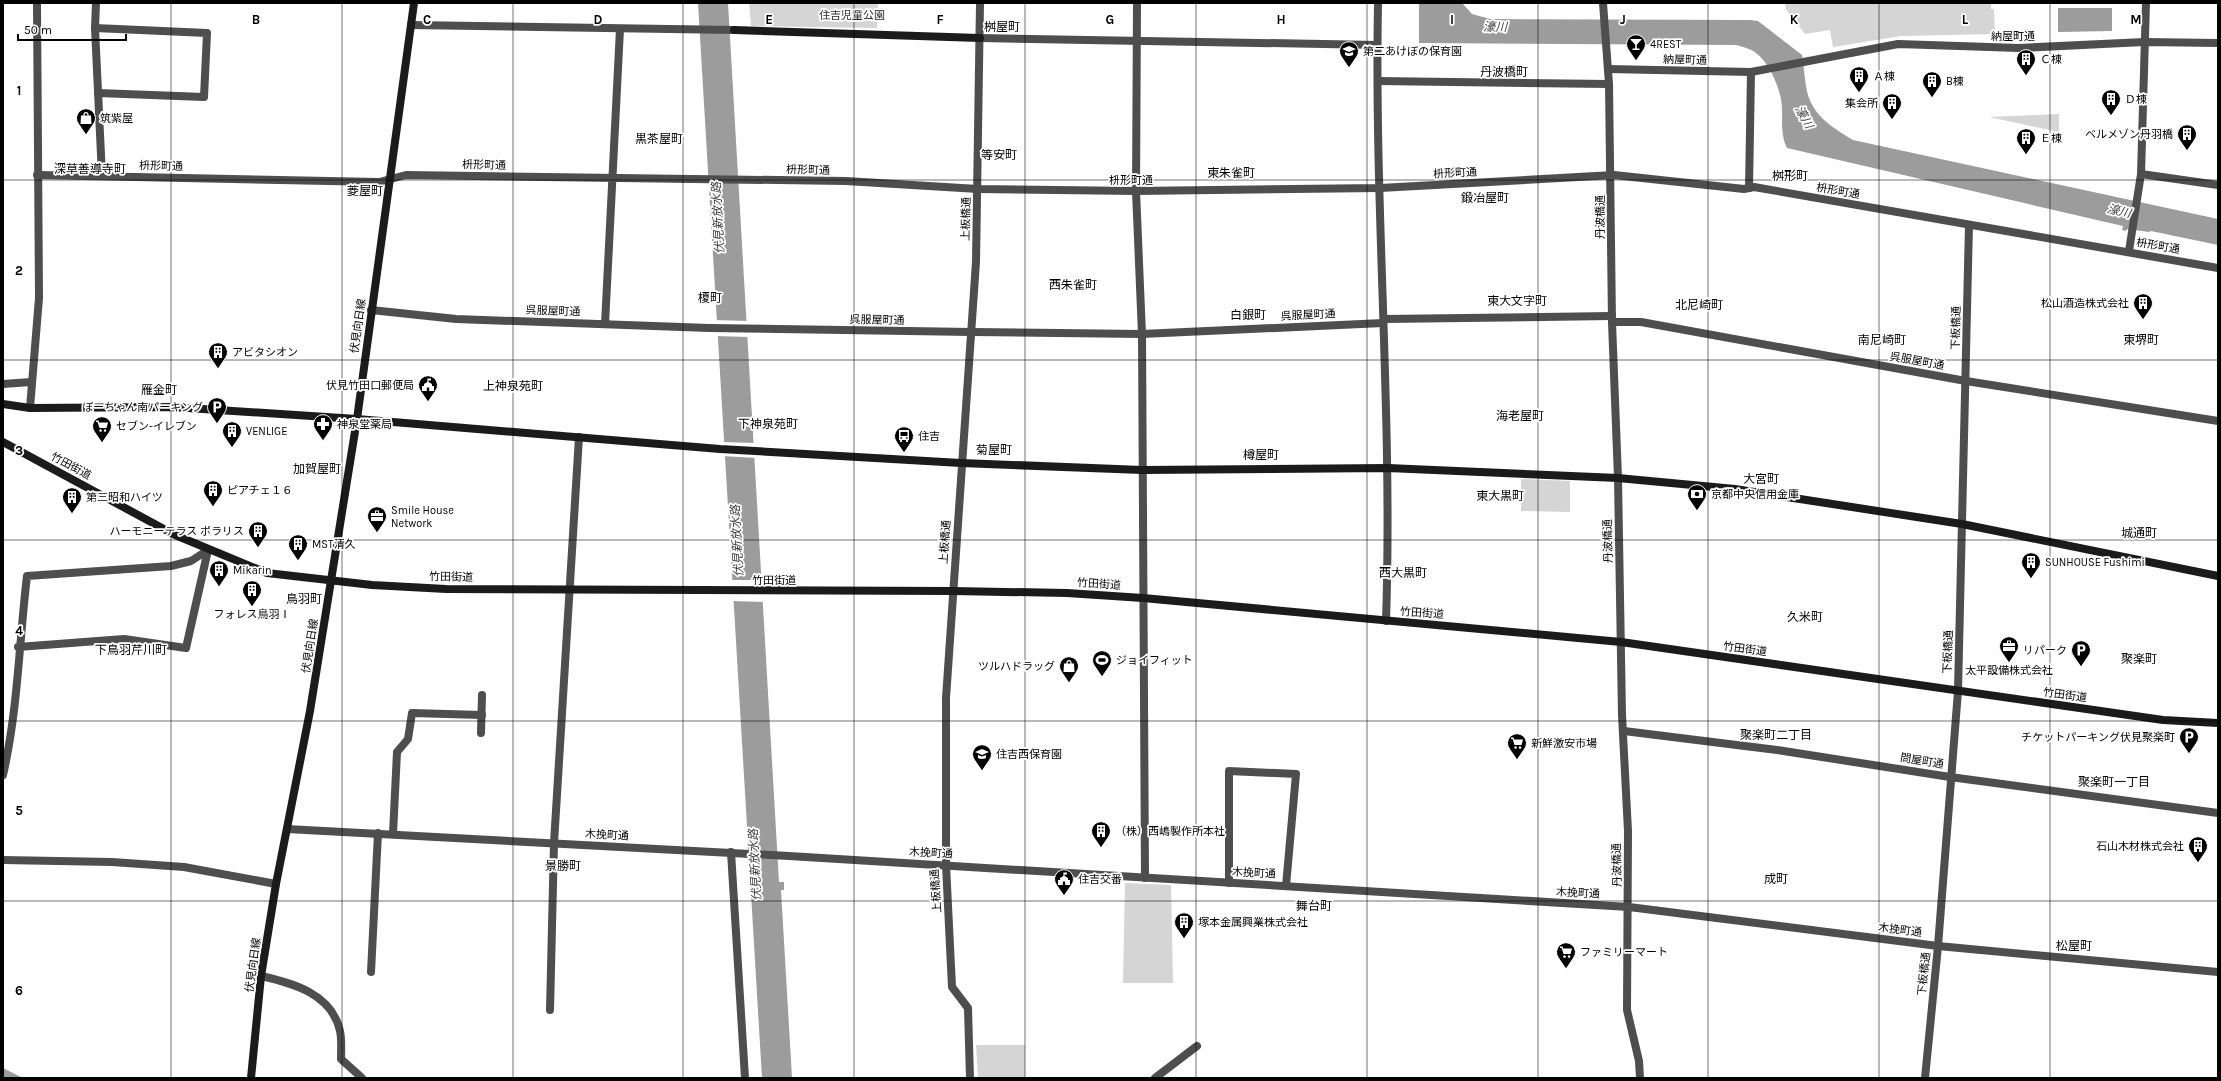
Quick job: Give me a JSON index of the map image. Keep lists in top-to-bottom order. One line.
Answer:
{"streets":{"main road":["伏見向日線","竹田街道"],"street":["納屋町通","枡形町通","丹波橋通","上板橋通","呉服屋町通","下板橋通","問屋町通","木挽町通"]},"crossings":[["納屋町通","丹波橋通"],["枡形町通","丹波橋通"],["枡形町通","上板橋通"],["枡形町通","伏見向日線"],["枡形町通","下板橋通"],["丹波橋通","呉服屋町通"],["丹波橋通","竹田街道"],["丹波橋通","問屋町通"],["丹波橋通","木挽町通"],["上板橋通","呉服屋町通"],["上板橋通","竹田街道"],["上板橋通","木挽町通"],["呉服屋町通","伏見向日線"],["呉服屋町通","下板橋通"],["伏見向日線","竹田街道"],["伏見向日線","木挽町通"],["下板橋通","竹田街道"],["下板橋通","問屋町通"],["下板橋通","木挽町通"]],"districts":["桝屋町","丹波橋町","黒茶屋町","等安町","深草善導寺町","東朱雀町","桝形町","菱屋町","鍛冶屋町","西朱雀町","榎町","東大文字町","北尼崎町","白銀町","南尼崎町","東堺町","上神泉苑町","雁金町","海老屋町","下神泉苑町","菊屋町","樽屋町","加賀屋町","大宮町","東大黒町","城通町","西大黒町","鳥羽町","久米町","下鳥羽芹川町","聚楽町","聚楽町二丁目","聚楽町一丁目","景勝町","成町","舞台町","松屋町"],"water":["濠川","伏見新放水路"],"parks":["住吉児童公園"],"places":{"bar":["4REST"],"school or university":["第二あけぼの保育園","住吉西保育園"],"building":["Ｃ棟","Ａ棟","B棟","Ｄ棟","集会所","ベルメゾン丹羽橋","Ｅ棟","松山酒造株式会社","アビタシオン","VENLIGE","ピアチェ１６","第三昭和ハイツ","ハーモニーテラス ポラリス","MST清久","SUNHOUSE Fushimi","Mikarin","フォレス鳥羽Ⅰ","（株）西嶋製作所本社","石山木材株式会社","塚本金属興業株式会社"],"shop":["筑紫屋","ツルハドラッグ"],"public building":["伏見竹田口郵便局","住吉交番"],"parking":["ぼーちゃん南パーキング","リパーク","チケットパーキング伏見聚楽町"],"pharmacy":["神泉堂薬局"],"supermarket":["セブン-イレブン","新鮮激安市場","ファミリーマート"],"bus stop":["住吉"],"bank":["京都中央信用金庫"],"office":["Smile House Network","太平設備株式会社"],"sports":["ジョイフィット"]},"scale_bar":"50 m","grid":{"columns":["B","C","D","E","F","G","H","I","J","K","L","M"],"rows":["1","2","3","4","5","6"]}}
